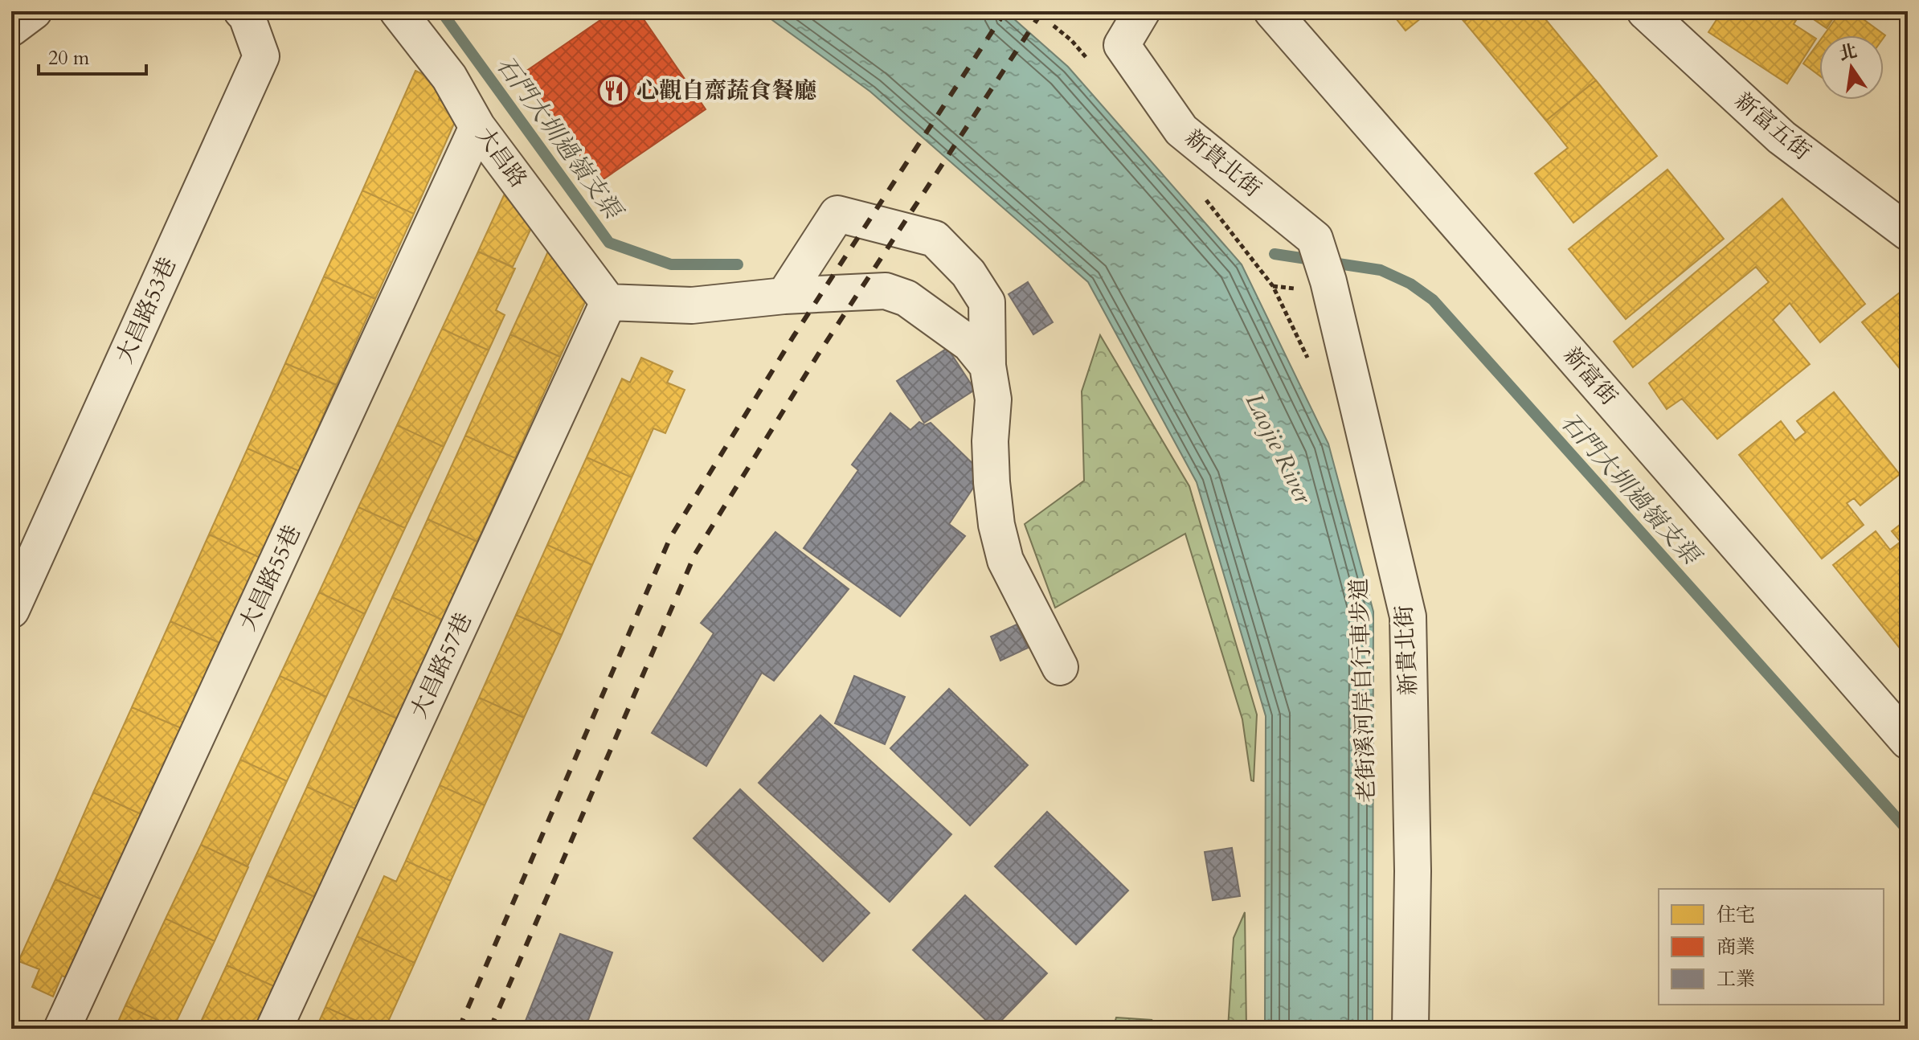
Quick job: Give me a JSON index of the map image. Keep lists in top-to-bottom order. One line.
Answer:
{"streets":{"street":["新富五街","大昌路","新貴北街","大昌路53巷","新富街","大昌路55巷","大昌路57巷"]},"crossings":[["大昌路","大昌路55巷"],["大昌路","大昌路57巷"]],"water":["石門大圳過嶺支渠","Laojie River"],"places":{"restaurant":["心觀自齋蔬食餐廳"]},"legend":["住宅","商業","工業"],"scale_bar":"20 m","north":"top"}
